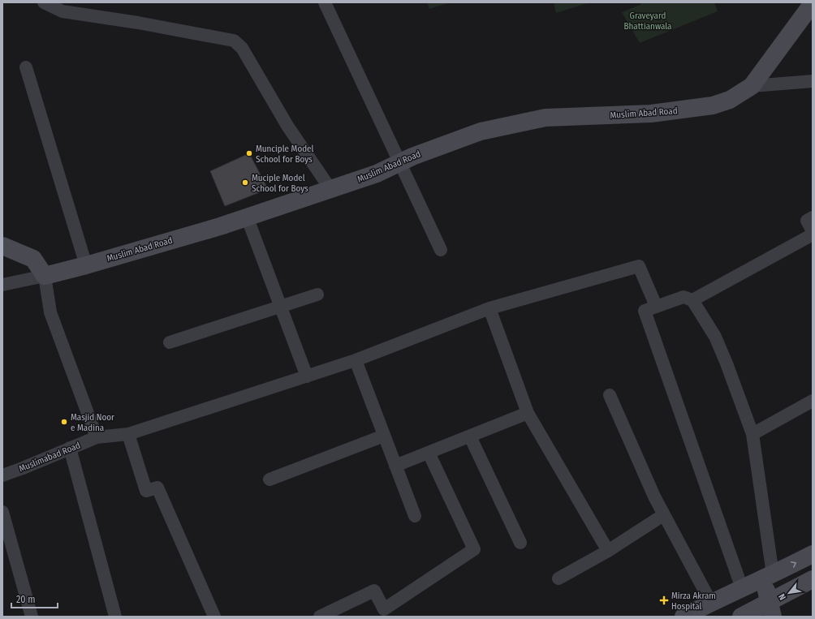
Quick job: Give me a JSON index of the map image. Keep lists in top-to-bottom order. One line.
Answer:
{"streets":{"street":["Muslim Abad Road","Muslimabad Road"]},"parks":["Graveyard Bhattianwala"],"places":{"other":["Munciple Model School for Boys","Muciple Model School for Boys","Masjid Noor e Madina"],"health":["Mirza Akram Hospital"]},"scale_bar":"20 m","north":"bottom left"}
